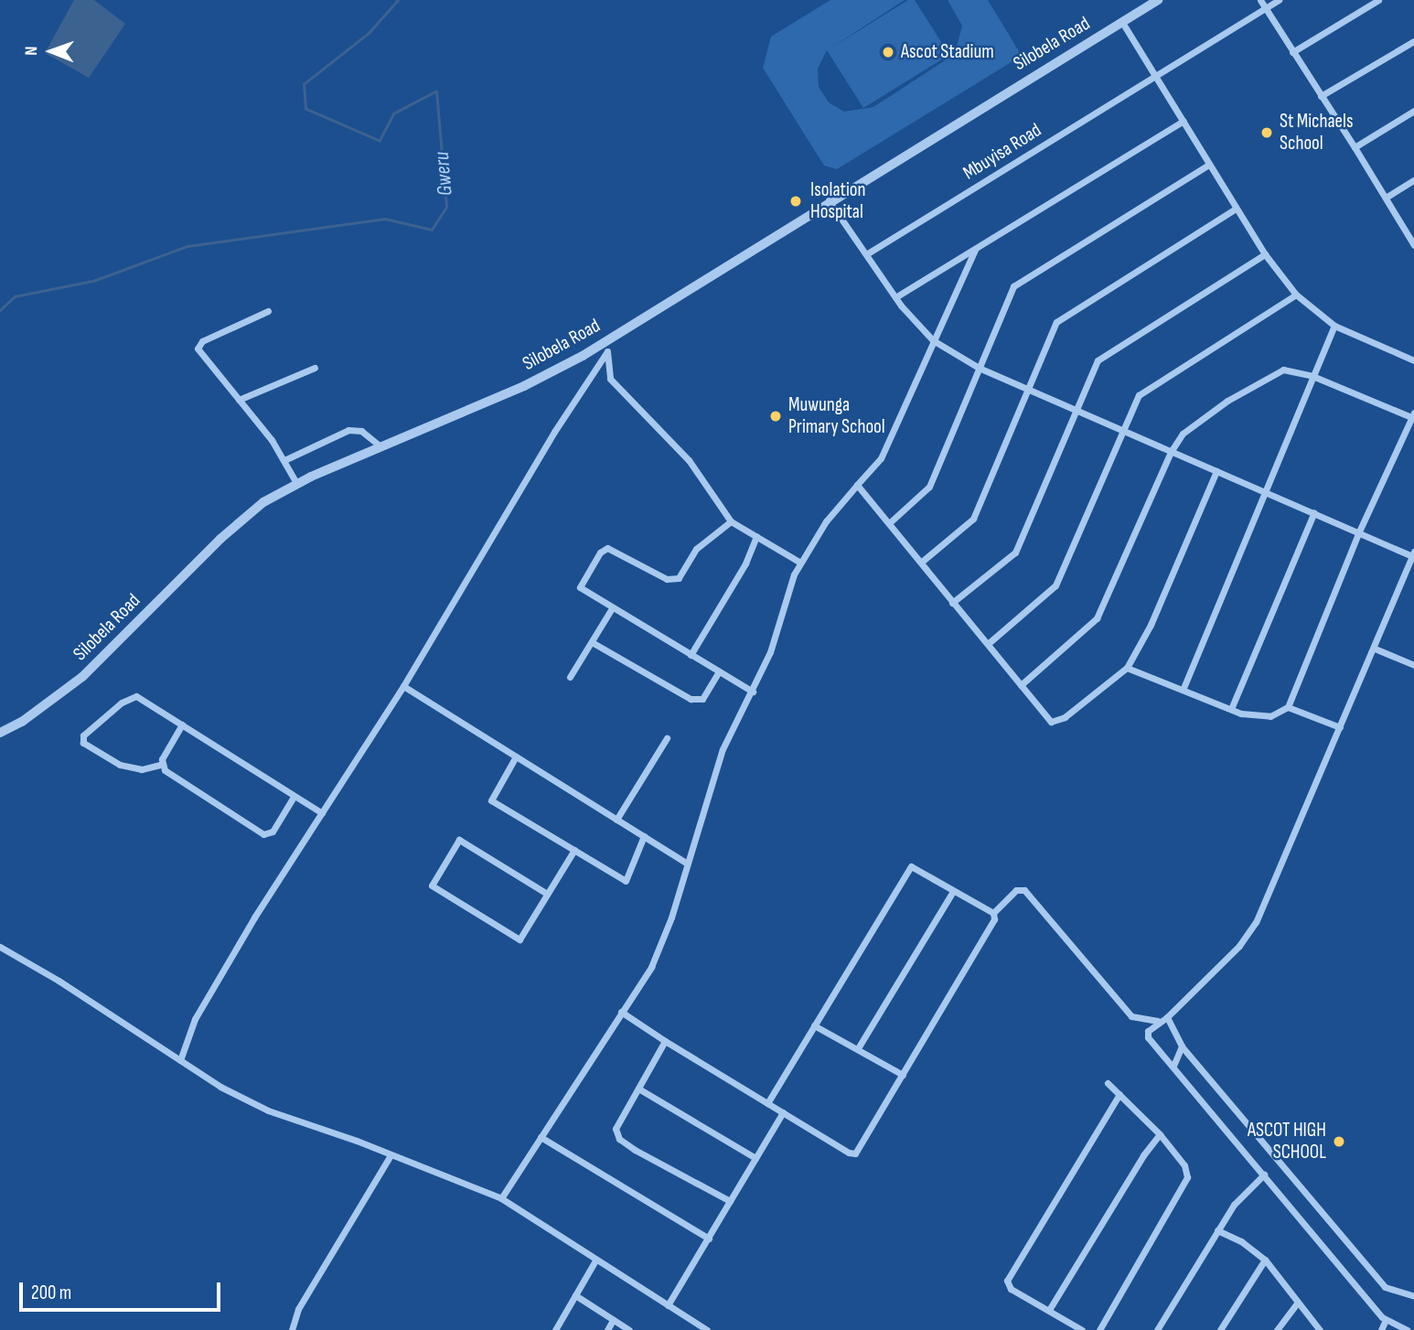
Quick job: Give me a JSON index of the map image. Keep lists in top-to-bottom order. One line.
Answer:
{"streets":{"street":["Silobela Road","Mbuyisa Road"]},"water":["Gweru"],"places":["Ascot Stadium","St Michaels School","Isolation Hospital","Muwunga Primary School","ASCOT HIGH SCHOOL"],"scale_bar":"200 m","north":"left"}
